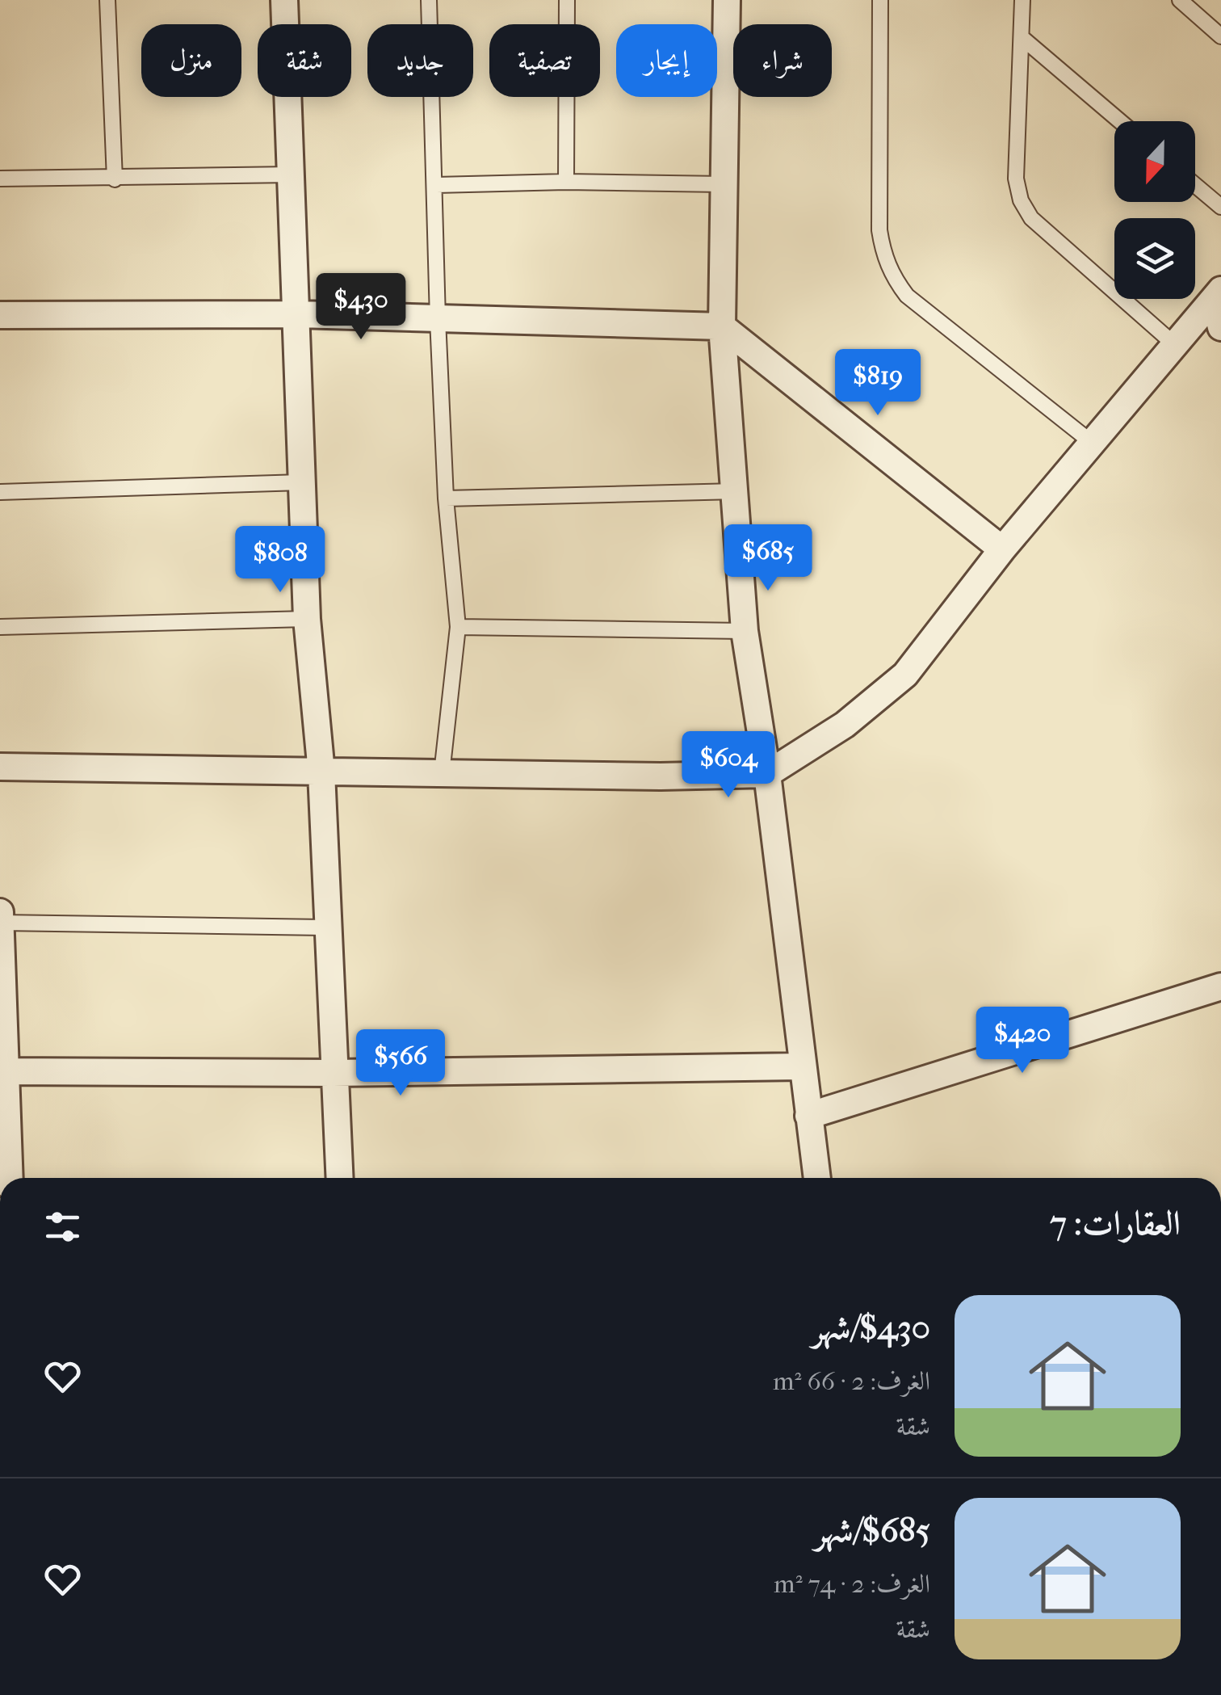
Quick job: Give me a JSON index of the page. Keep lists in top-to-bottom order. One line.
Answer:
{"north":"bottom","page":{"chip":["شراء","إيجار","تصفية","جديد","شقة","منزل"],"price":["$430","$819","$685","$808","$604","$420","$566"],"heading":"العقارات: 7","list":[{"name":"$430/شهر","note":"الغرف: 2 · 66 m² · شقة"},{"name":"$685/شهر","note":"الغرف: 2 · 74 m² · شقة"}]}}
